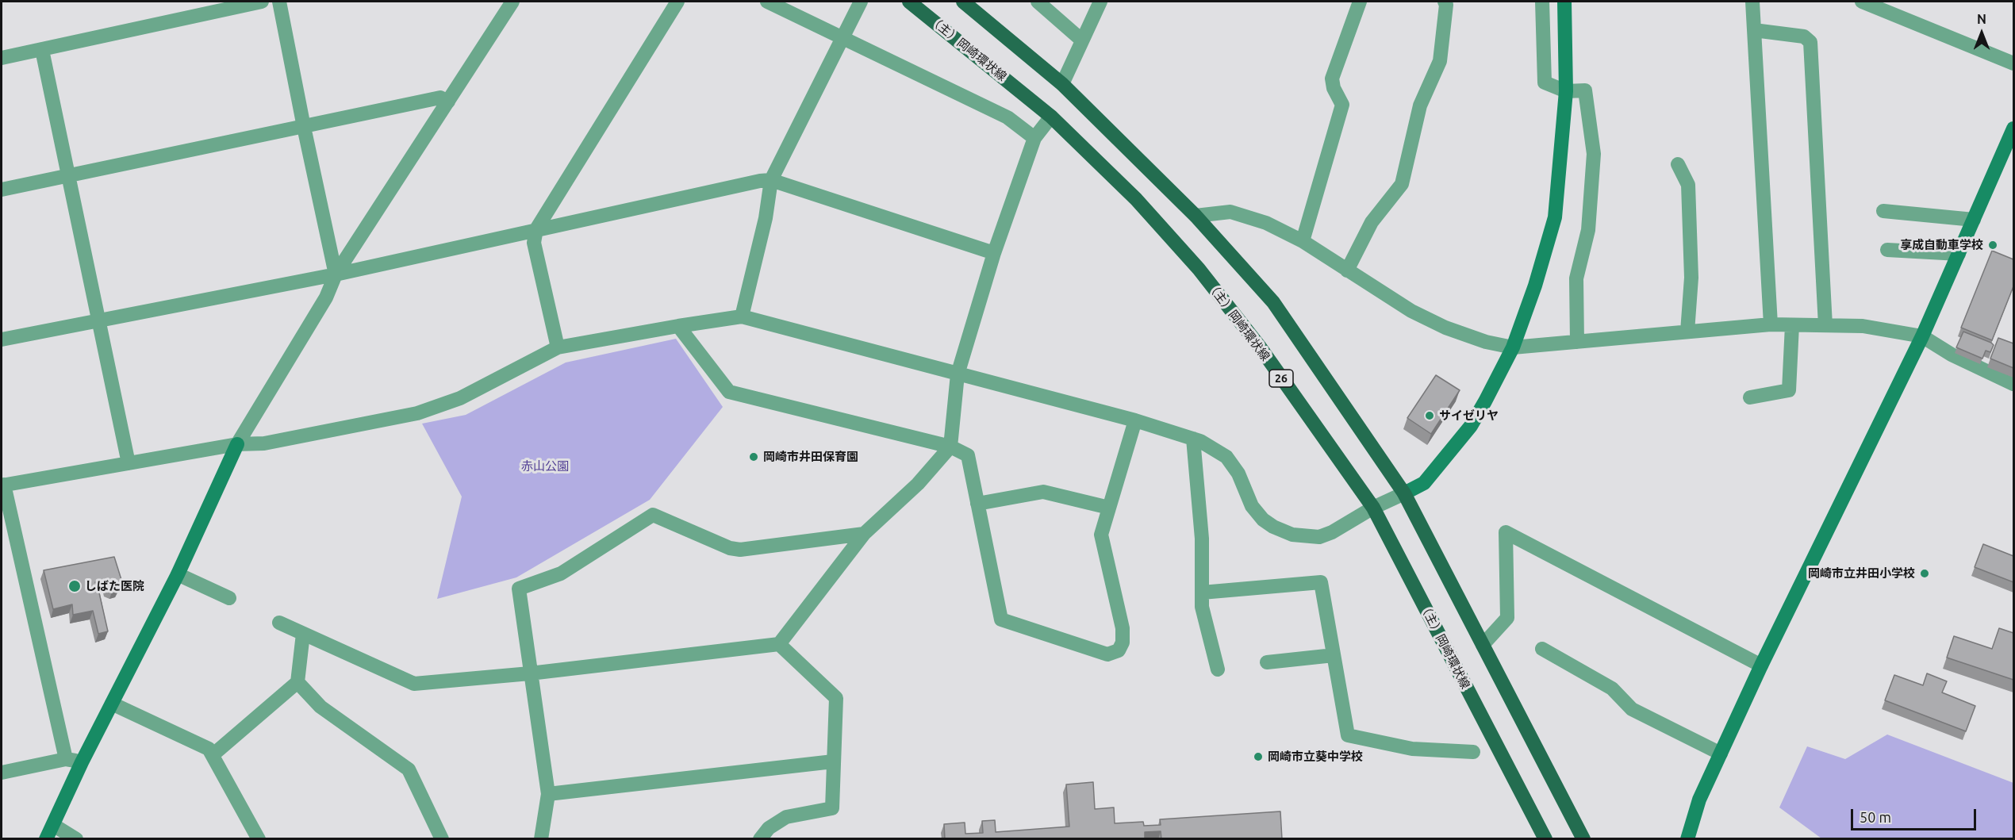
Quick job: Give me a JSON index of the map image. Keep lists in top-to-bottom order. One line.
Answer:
{"streets":{"main road":["（主）岡崎環状線","26"]},"parks":["赤山公園"],"places":["享成自動車学校","サイゼリヤ","岡崎市井田保育園","岡崎市立井田小学校","しばた医院","岡崎市立葵中学校"],"scale_bar":"50 m","north":"top"}
